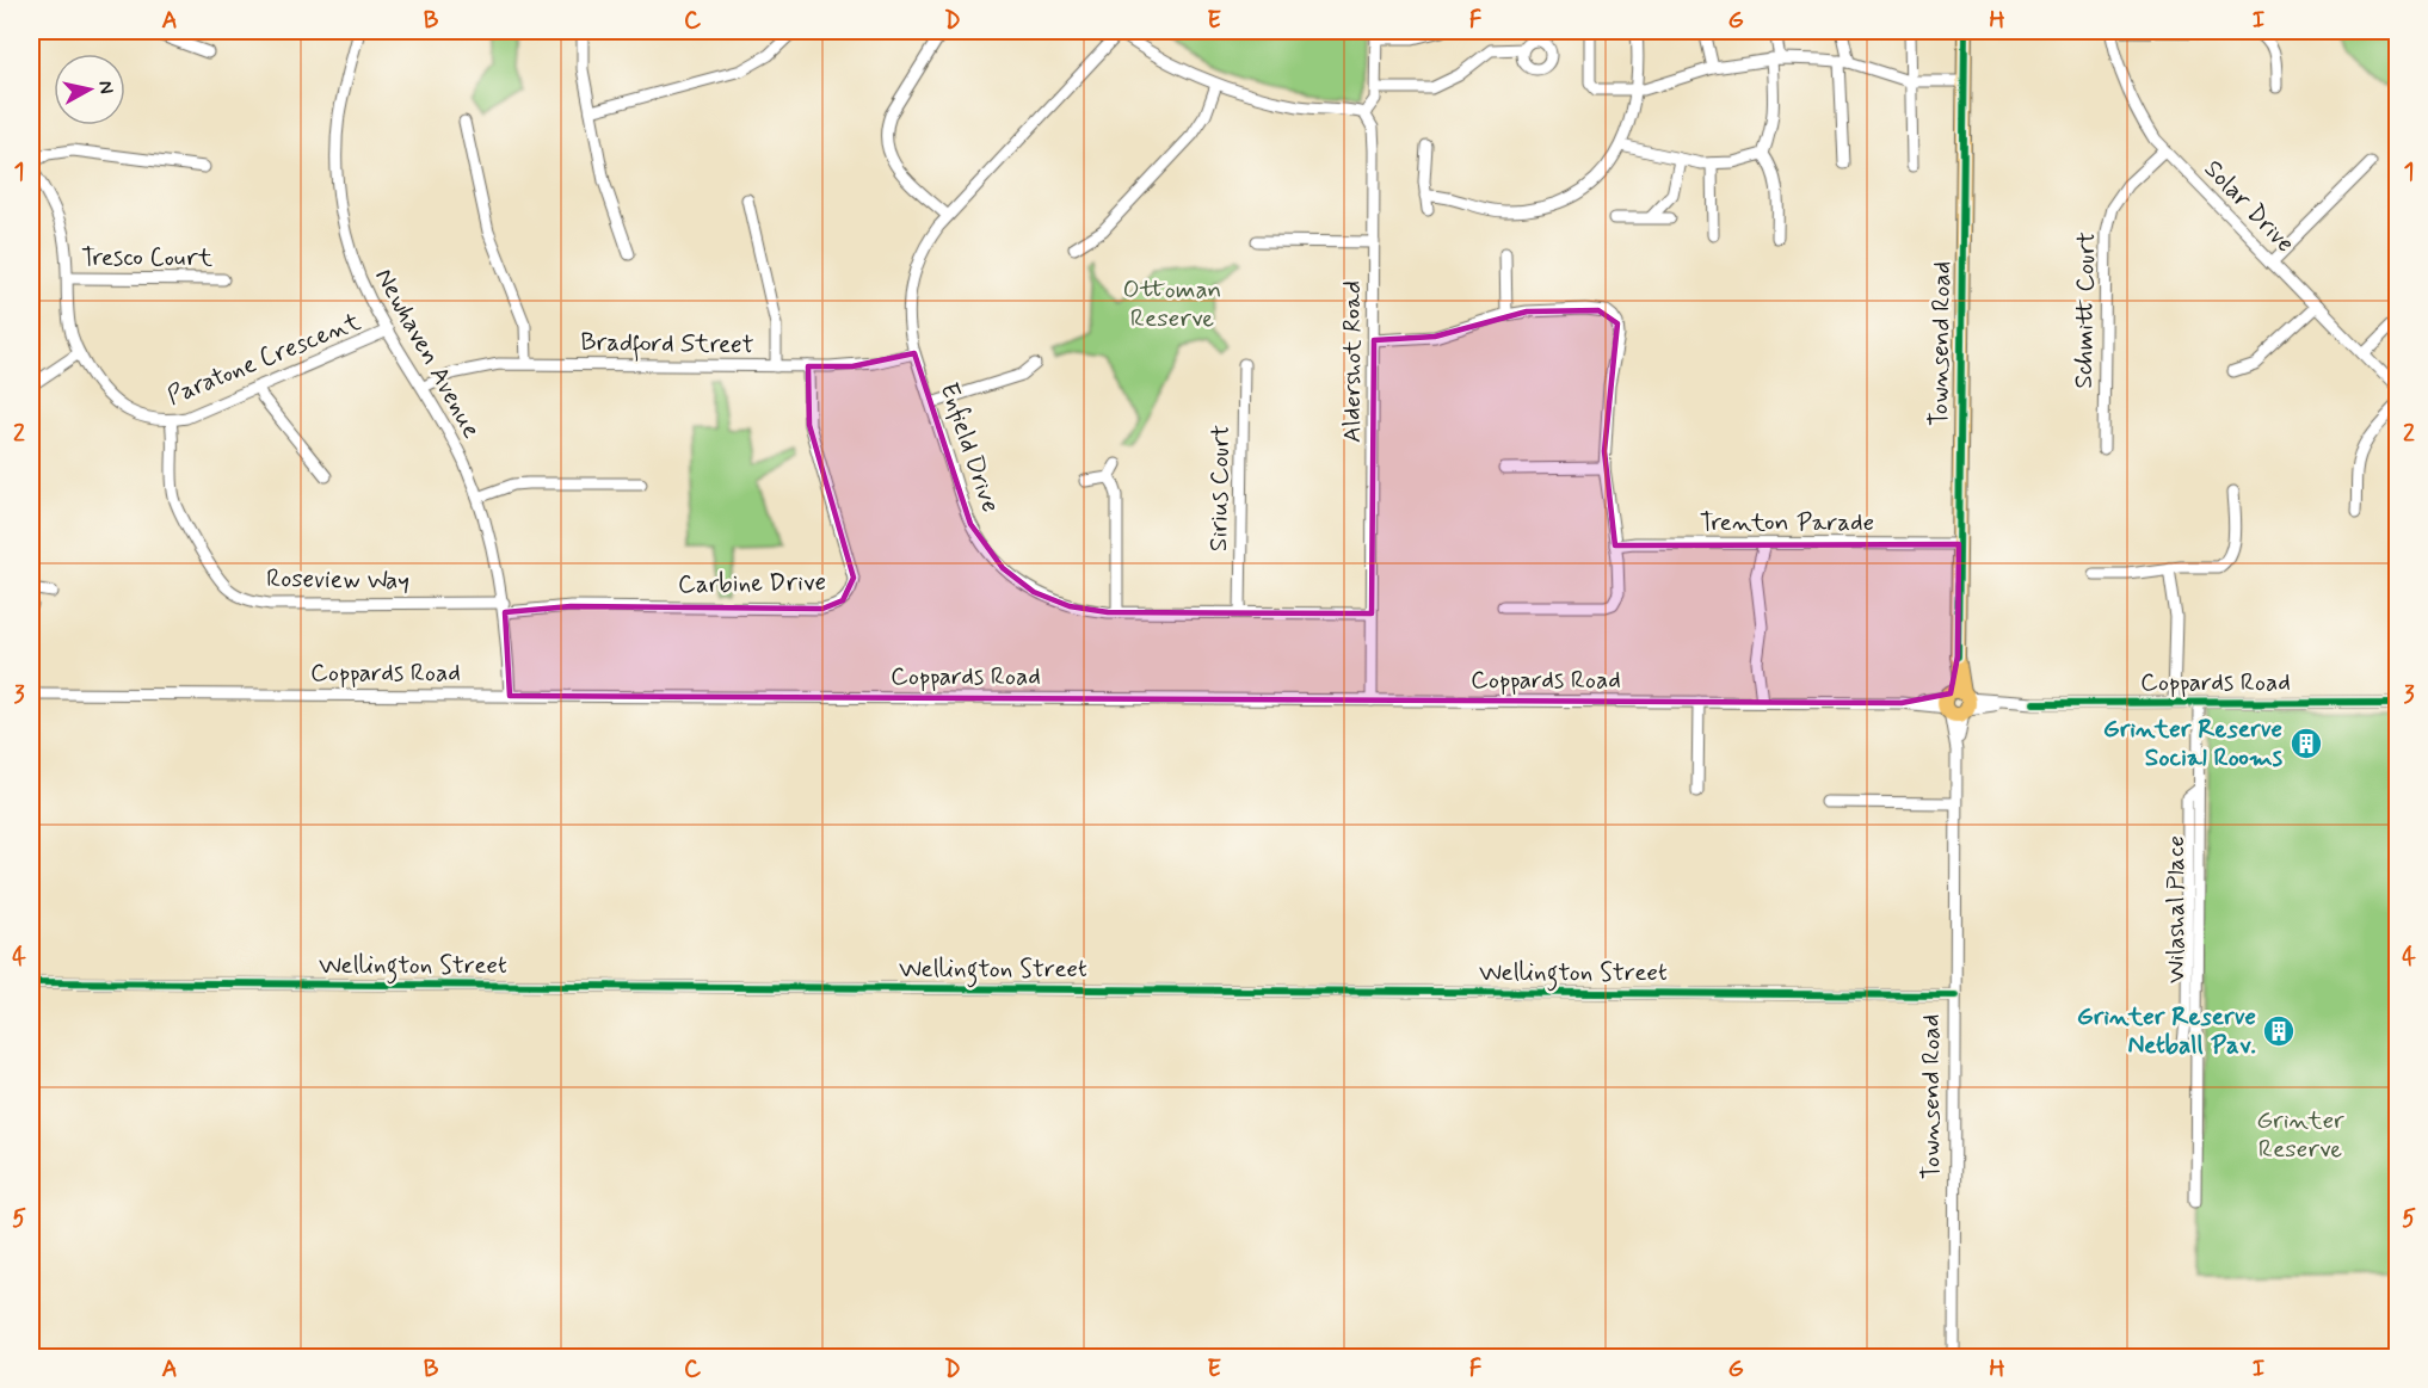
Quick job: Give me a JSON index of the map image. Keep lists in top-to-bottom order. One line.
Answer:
{"streets":{"main road":["Townsend Road"],"street":["Solar Drive","Tresco Court","Schmitt Court","Bradford Street","Newhaven Avenue","Paratone Crescent","Aldershot Road","Enfield Drive","Sirius Court","Trenton Parade","Roseview Way","Carbine Drive","Coppards Road","Wilashal Place","Wellington Street"]},"crossings":[["Solar Drive","Schmitt Court"],["Tresco Court","Paratone Crescent"],["Bradford Street","Newhaven Avenue"],["Bradford Street","Enfield Drive"],["Bradford Street","Carbine Drive"],["Townsend Road","Trenton Parade"],["Townsend Road","Coppards Road"],["Townsend Road","Wellington Street"],["Newhaven Avenue","Paratone Crescent"],["Newhaven Avenue","Roseview Way"],["Newhaven Avenue","Carbine Drive"],["Newhaven Avenue","Coppards Road"],["Paratone Crescent","Roseview Way"],["Aldershot Road","Enfield Drive"],["Aldershot Road","Coppards Road"],["Enfield Drive","Sirius Court"],["Roseview Way","Carbine Drive"],["Coppards Road","Wilashal Place"]],"parks":["Ottoman Reserve","Grinter Reserve"],"places":{"building":["Grinter Reserve Social Rooms","Grinter Reserve Netball Pav."]},"north":"right","grid":{"columns":["A","B","C","D","E","F","G","H","I"],"rows":["1","2","3","4","5"]}}
